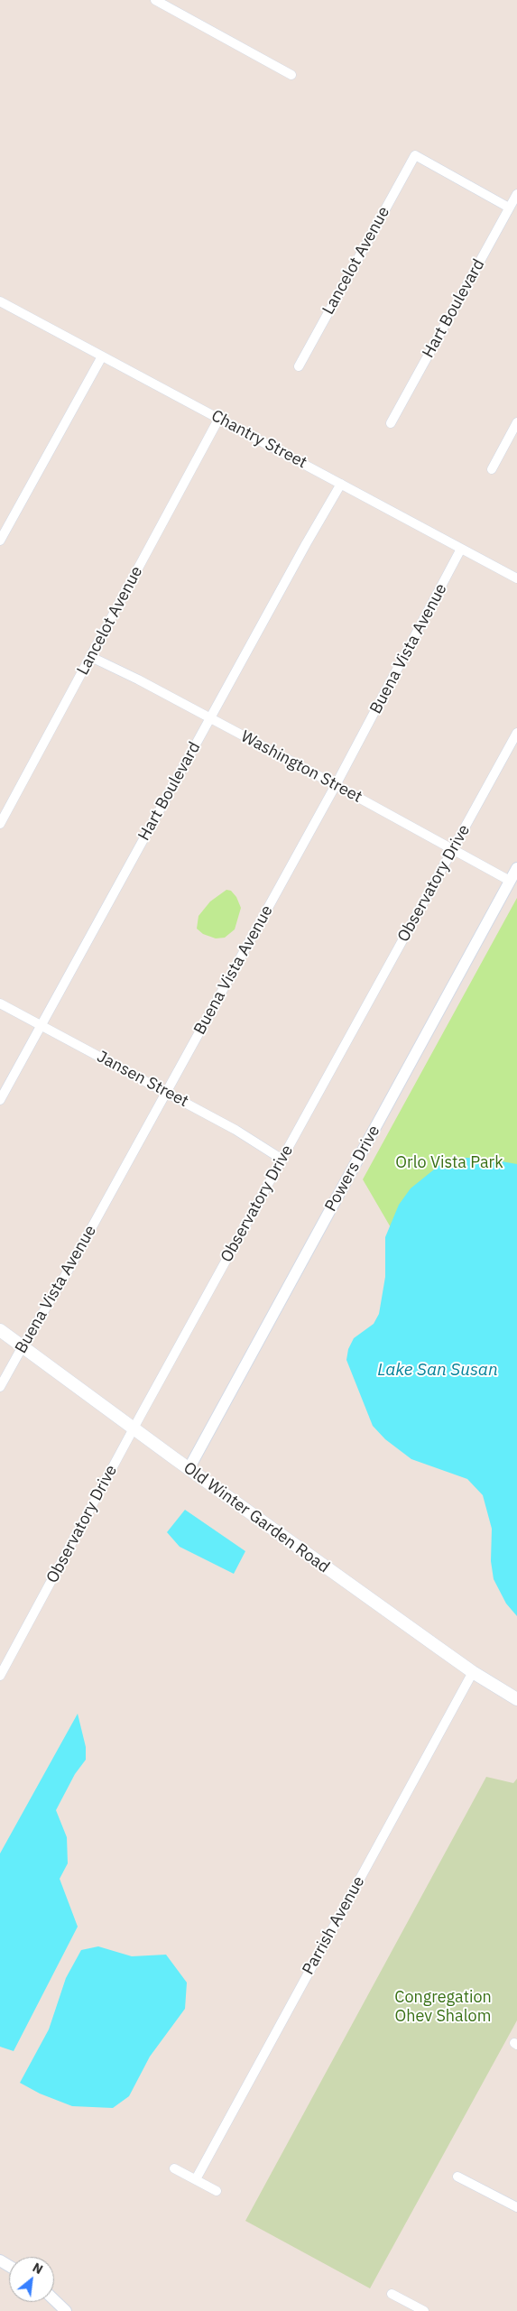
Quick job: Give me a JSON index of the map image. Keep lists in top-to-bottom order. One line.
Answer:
{"streets":{"main road":["Old Winter Garden Road"],"street":["Lancelot Avenue","Hart Boulevard","Chantry Street","Buena Vista Avenue","Washington Street","Observatory Drive","Jansen Street","Powers Drive","Parrish Avenue"]},"crossings":[["Lancelot Avenue","Hart Boulevard"],["Lancelot Avenue","Chantry Street"],["Lancelot Avenue","Washington Street"],["Hart Boulevard","Chantry Street"],["Hart Boulevard","Washington Street"],["Hart Boulevard","Jansen Street"],["Chantry Street","Buena Vista Avenue"],["Buena Vista Avenue","Washington Street"],["Buena Vista Avenue","Jansen Street"],["Buena Vista Avenue","Old Winter Garden Road"],["Washington Street","Observatory Drive"],["Washington Street","Powers Drive"],["Observatory Drive","Jansen Street"],["Observatory Drive","Old Winter Garden Road"],["Powers Drive","Old Winter Garden Road"],["Old Winter Garden Road","Parrish Avenue"]],"water":["Lake San Susan"],"parks":["Orlo Vista Park","Congregation Ohev Shalom"],"north":"top right"}
